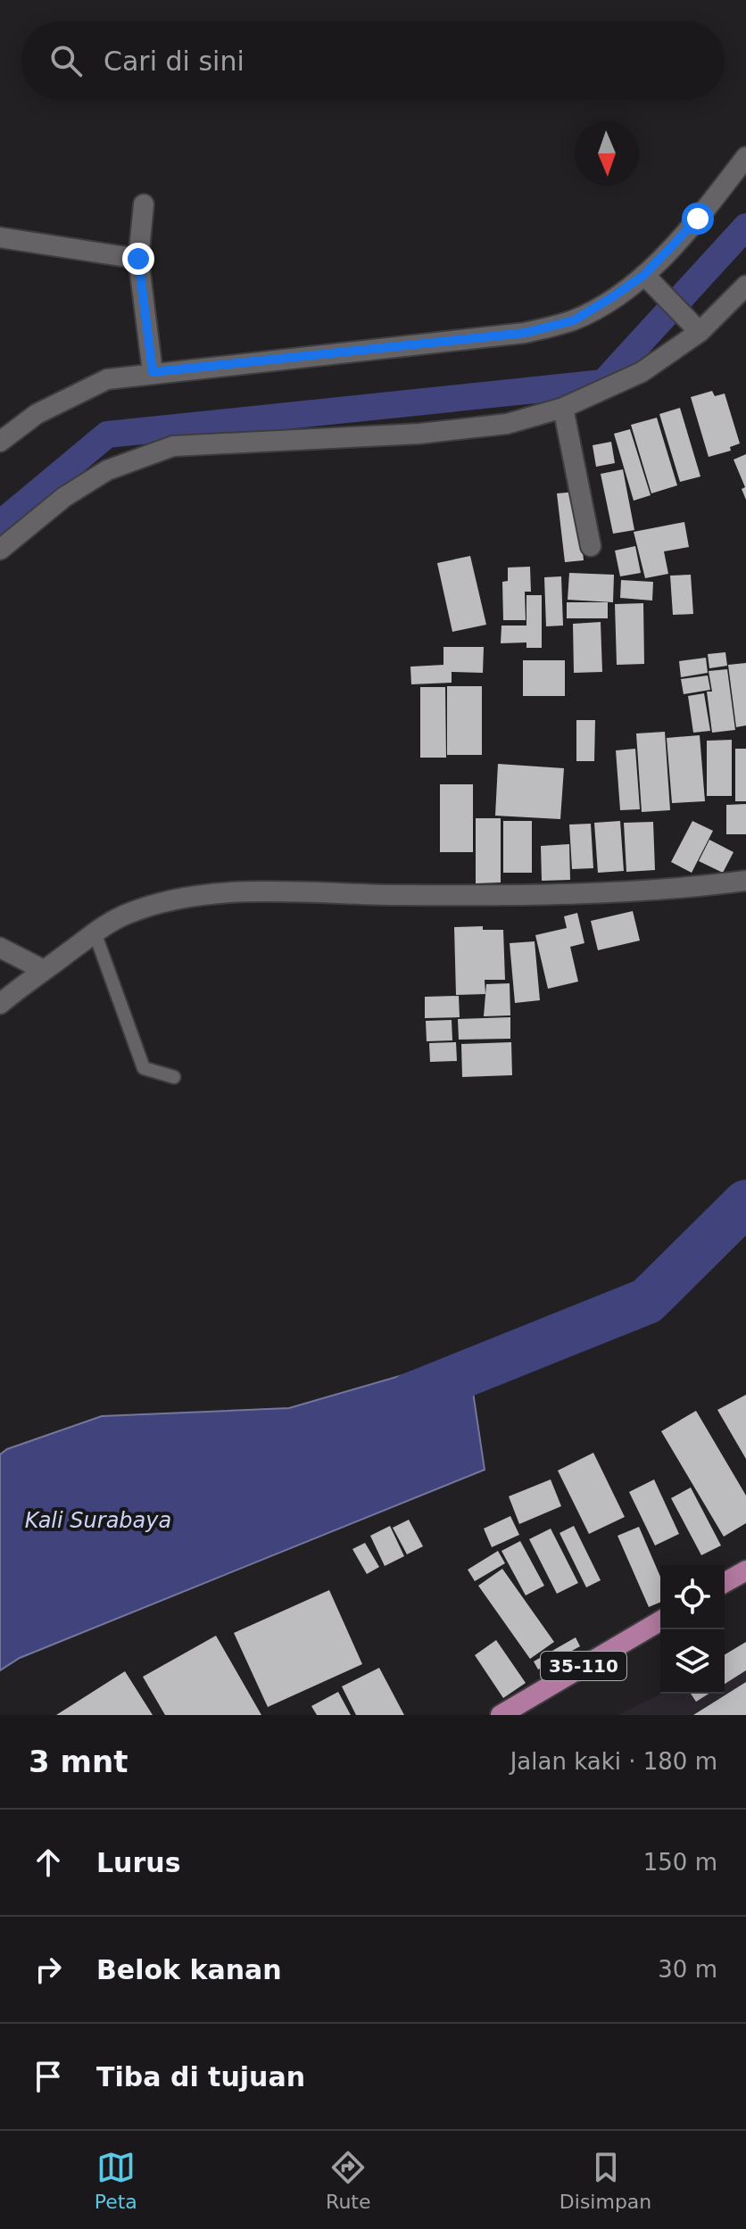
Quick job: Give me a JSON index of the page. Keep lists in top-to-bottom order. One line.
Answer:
{"streets":{"main road":["35-110"]},"water":["Kali Surabaya"],"north":"bottom","page":{"search":"Cari di sini","heading":["3 mnt","Jalan kaki · 180 m"],"list":[["Lurus","150 m"],["Belok kanan","30 m"],"Tiba di tujuan"],"nav":["Peta","Rute","Disimpan"]}}
